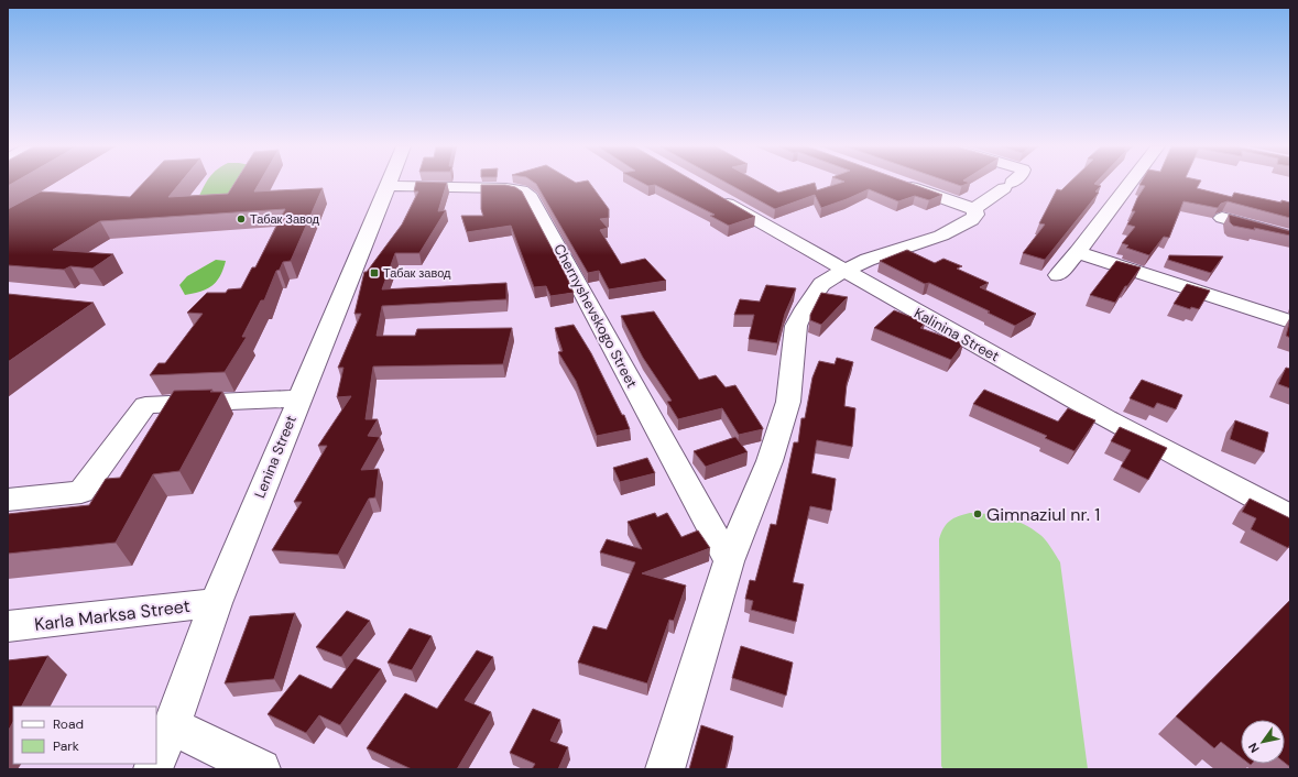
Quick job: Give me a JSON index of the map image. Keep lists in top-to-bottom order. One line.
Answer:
{"streets":{"street":["Chernyshevskogo Street","Kalinina Street","Lenina Street","Karla Marksa Street"]},"crossings":[["Chernyshevskogo Street","Lenina Street"],["Lenina Street","Karla Marksa Street"]],"places":{"other":["Табак Завод","Gimnaziul nr. 1"],"transit":["Табак завод"]},"legend":["Road","Park"],"north":"bottom left"}
